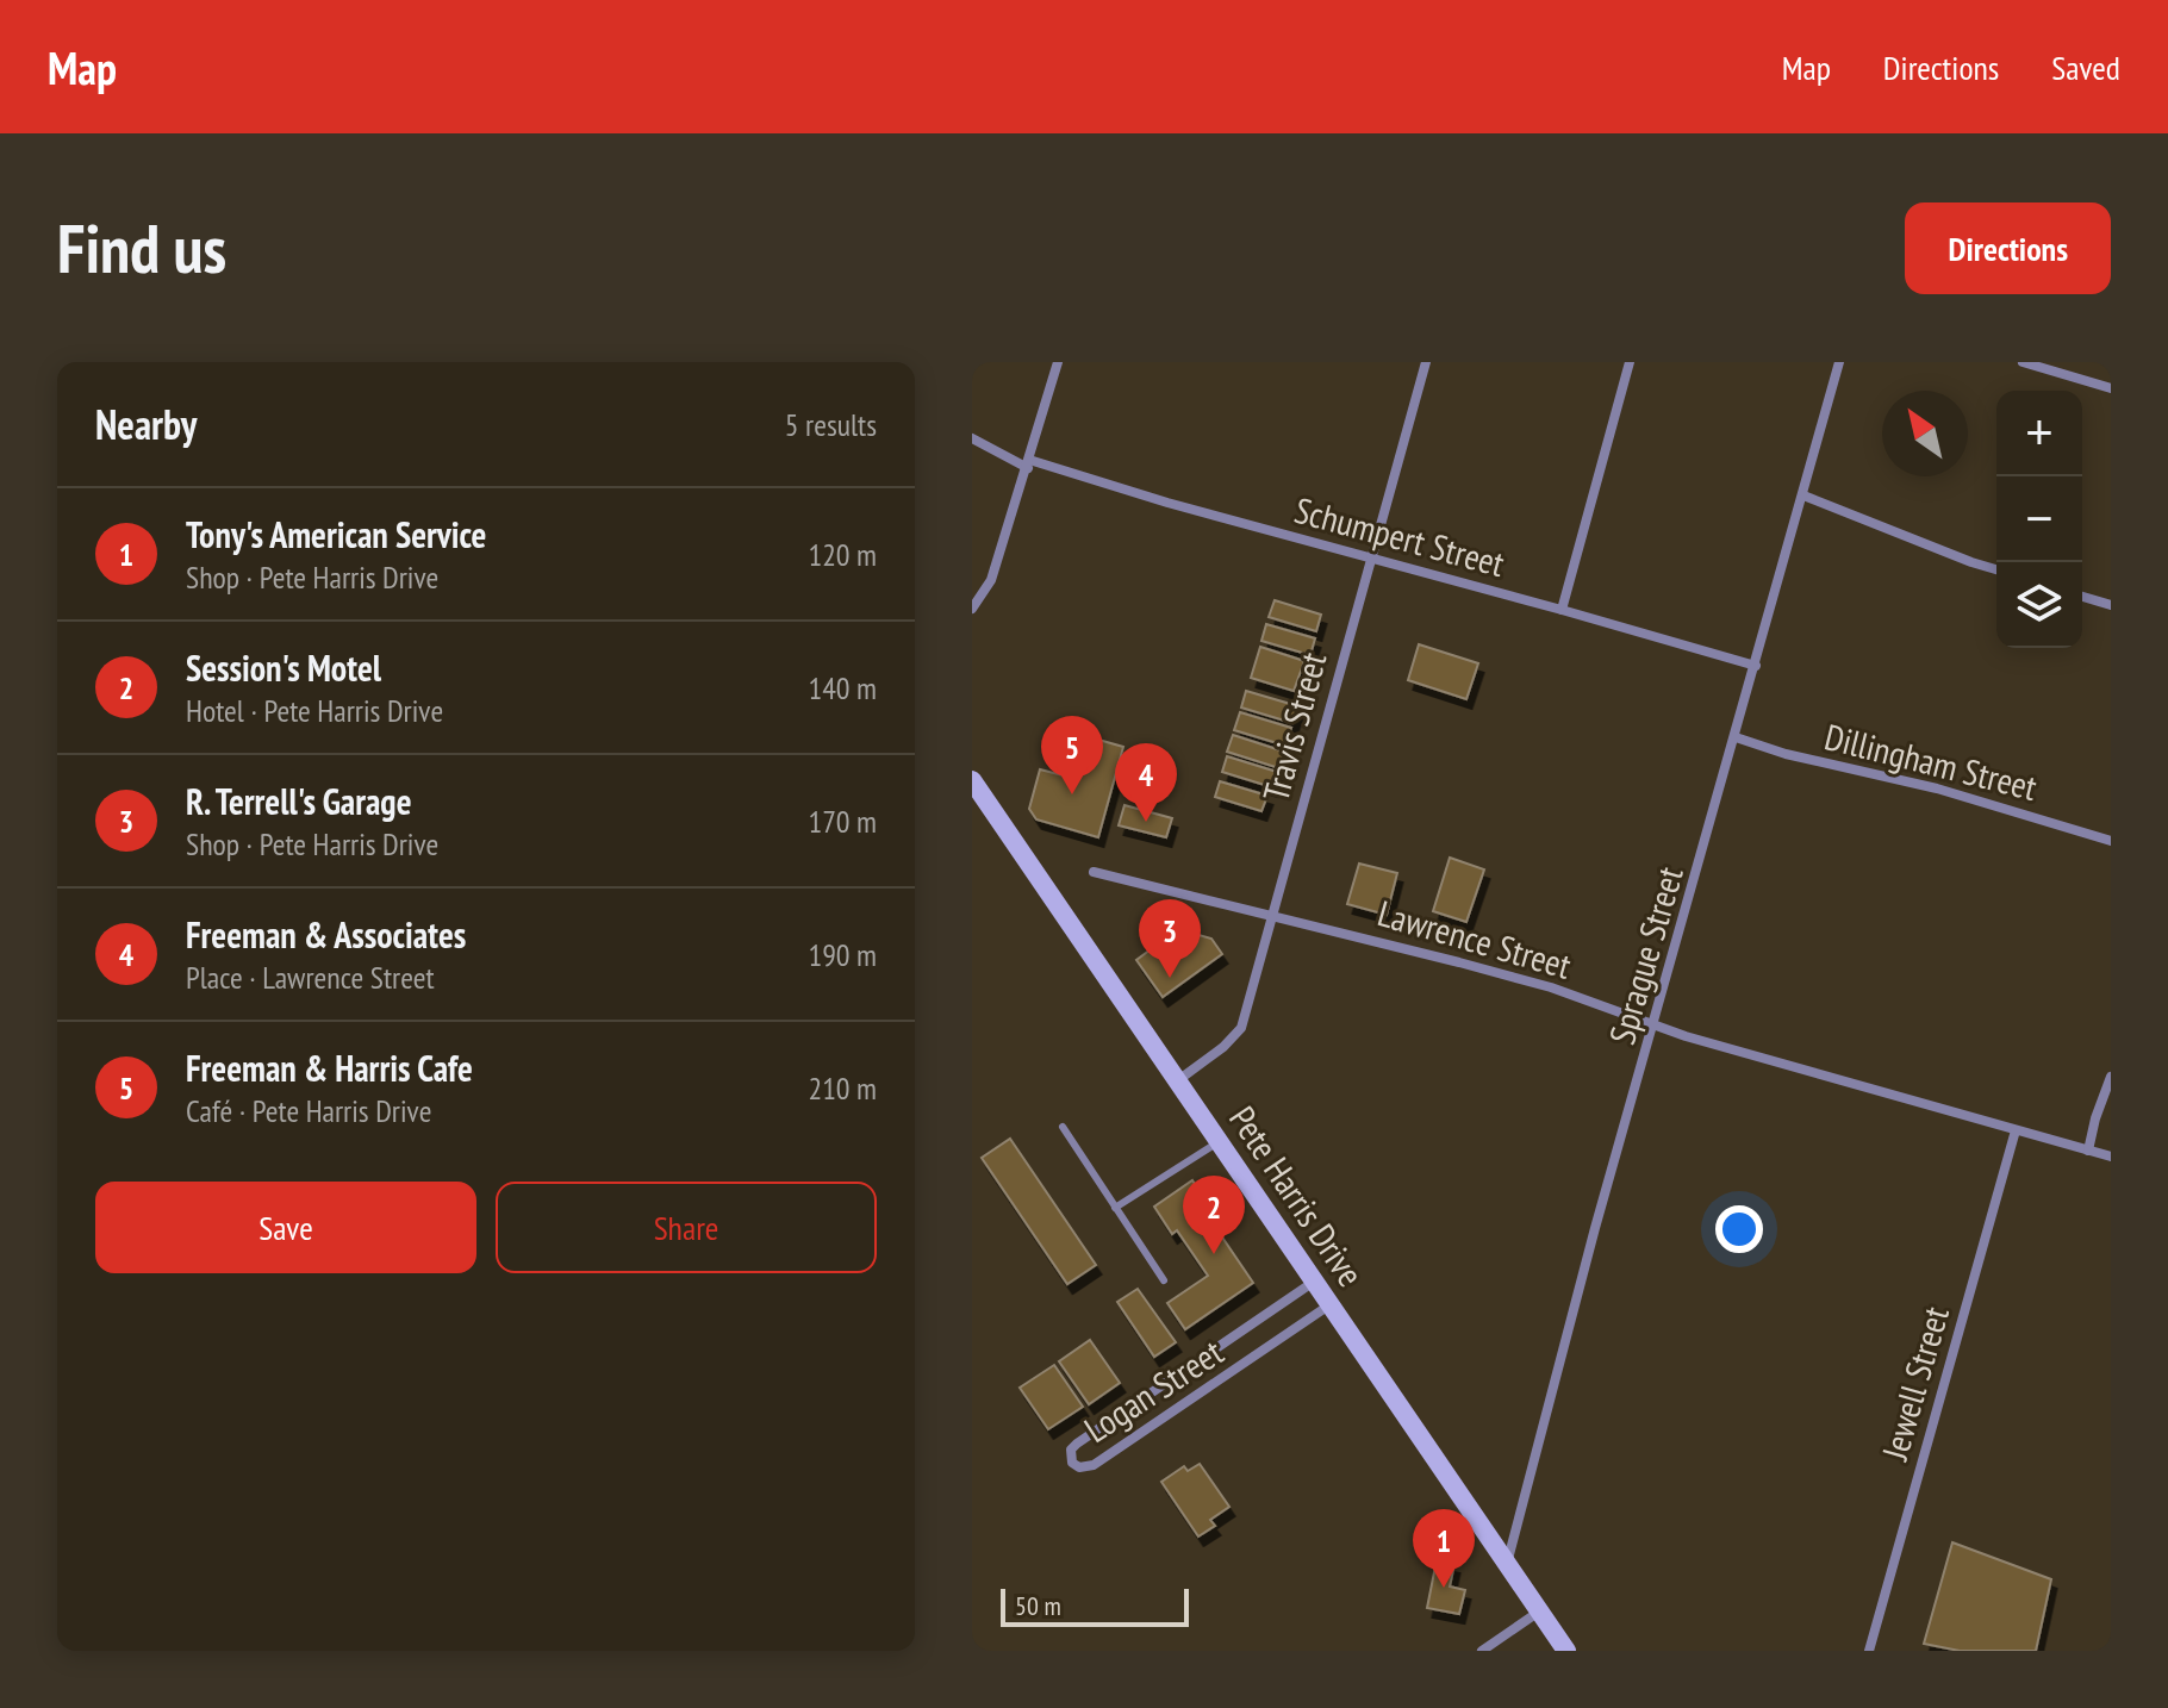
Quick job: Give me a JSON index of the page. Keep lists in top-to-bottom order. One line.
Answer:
{"streets":{"main road":["Pete Harris Drive"],"street":["Schumpert Street","Travis Street","Dillingham Street","Lawrence Street","Sprague Street","Jewell Street","Logan Street"]},"crossings":[["Schumpert Street","Travis Street"],["Schumpert Street","Sprague Street"],["Travis Street","Lawrence Street"],["Travis Street","Pete Harris Drive"],["Dillingham Street","Sprague Street"],["Lawrence Street","Sprague Street"],["Lawrence Street","Jewell Street"],["Sprague Street","Pete Harris Drive"],["Pete Harris Drive","Logan Street"]],"scale_bar":"50 m","north":"top left","page":{"header":"Map","nav":["Map","Directions","Saved"],"buttons":["Directions",["Save","Share"]],"title":"Find us","heading":["Nearby","5 results"],"map_buttons":["+","−"],"list":[{"mark":"1","name":"Tony's American Service","note":"Shop · Pete Harris Drive","value":"120 m"},{"mark":"2","name":"Session's Motel","note":"Hotel · Pete Harris Drive","value":"140 m"},{"mark":"3","name":"R. Terrell's Garage","note":"Shop · Pete Harris Drive","value":"170 m"},{"mark":"4","name":"Freeman & Associates","note":"Place · Lawrence Street","value":"190 m"},{"mark":"5","name":"Freeman & Harris Cafe","note":"Café · Pete Harris Drive","value":"210 m"}],"pins":["5","4","3","2","1"],"scale":"50 m"}}
